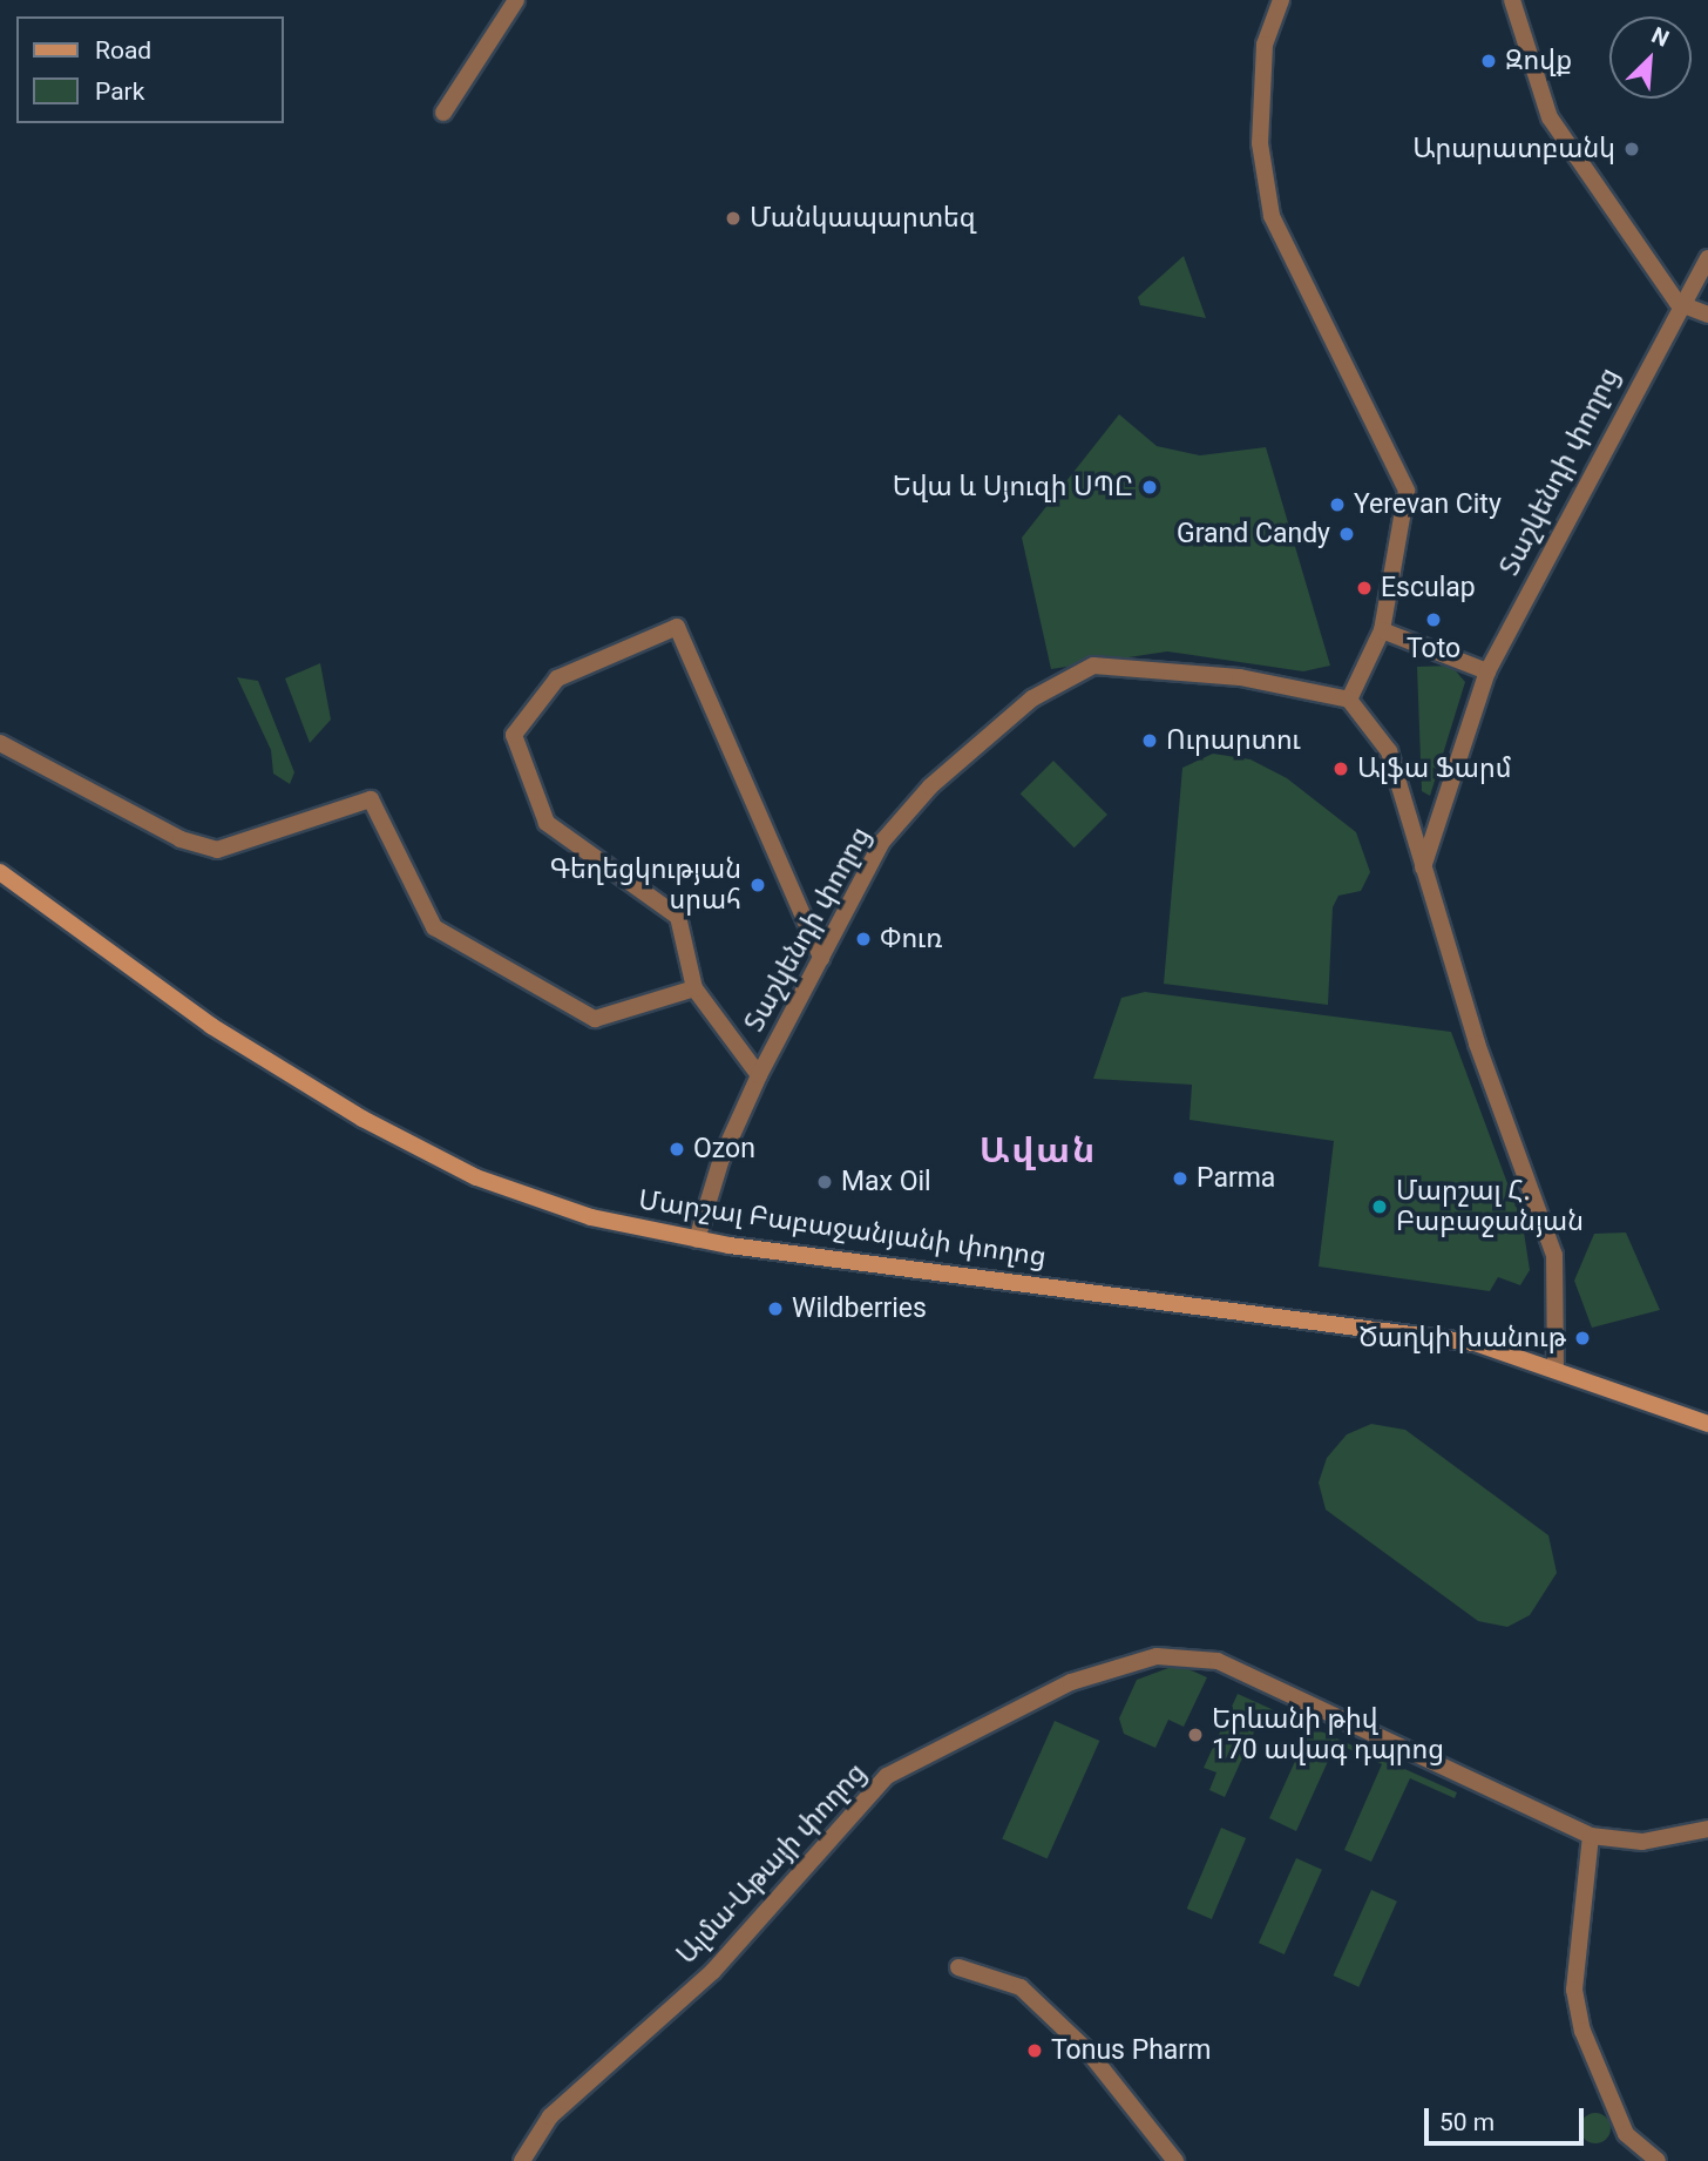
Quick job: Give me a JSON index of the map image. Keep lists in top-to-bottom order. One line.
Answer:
{"streets":{"main road":["Մարշալ Բաբաջանյանի փողոց"],"street":["Տաշկենդի փողոց","Ալմա-Աթայի փողոց"]},"crossings":[["Տաշկենդի փողոց","Մարշալ Բաբաջանյանի փողոց"]],"districts":["Ավան"],"places":["Զովք","Արարատբանկ","Մանկապարտեզ","Եվա և Սյուզի ՍՊԸ","Yerevan City","Grand Candy","Esculap","Toto","Ուրարտու","Ալֆա Ֆարմ","Գեղեցկության սրահ","Փուռ","Ozon","Parma","Max Oil","Մարշալ Հ. Բաբաջանյան","Wildberries","Ծաղկի խանութ","Երևանի թիվ 170 ավագ դպրոց","Tonus Pharm"],"legend":["Road","Park"],"scale_bar":"50 m","north":"top right"}
